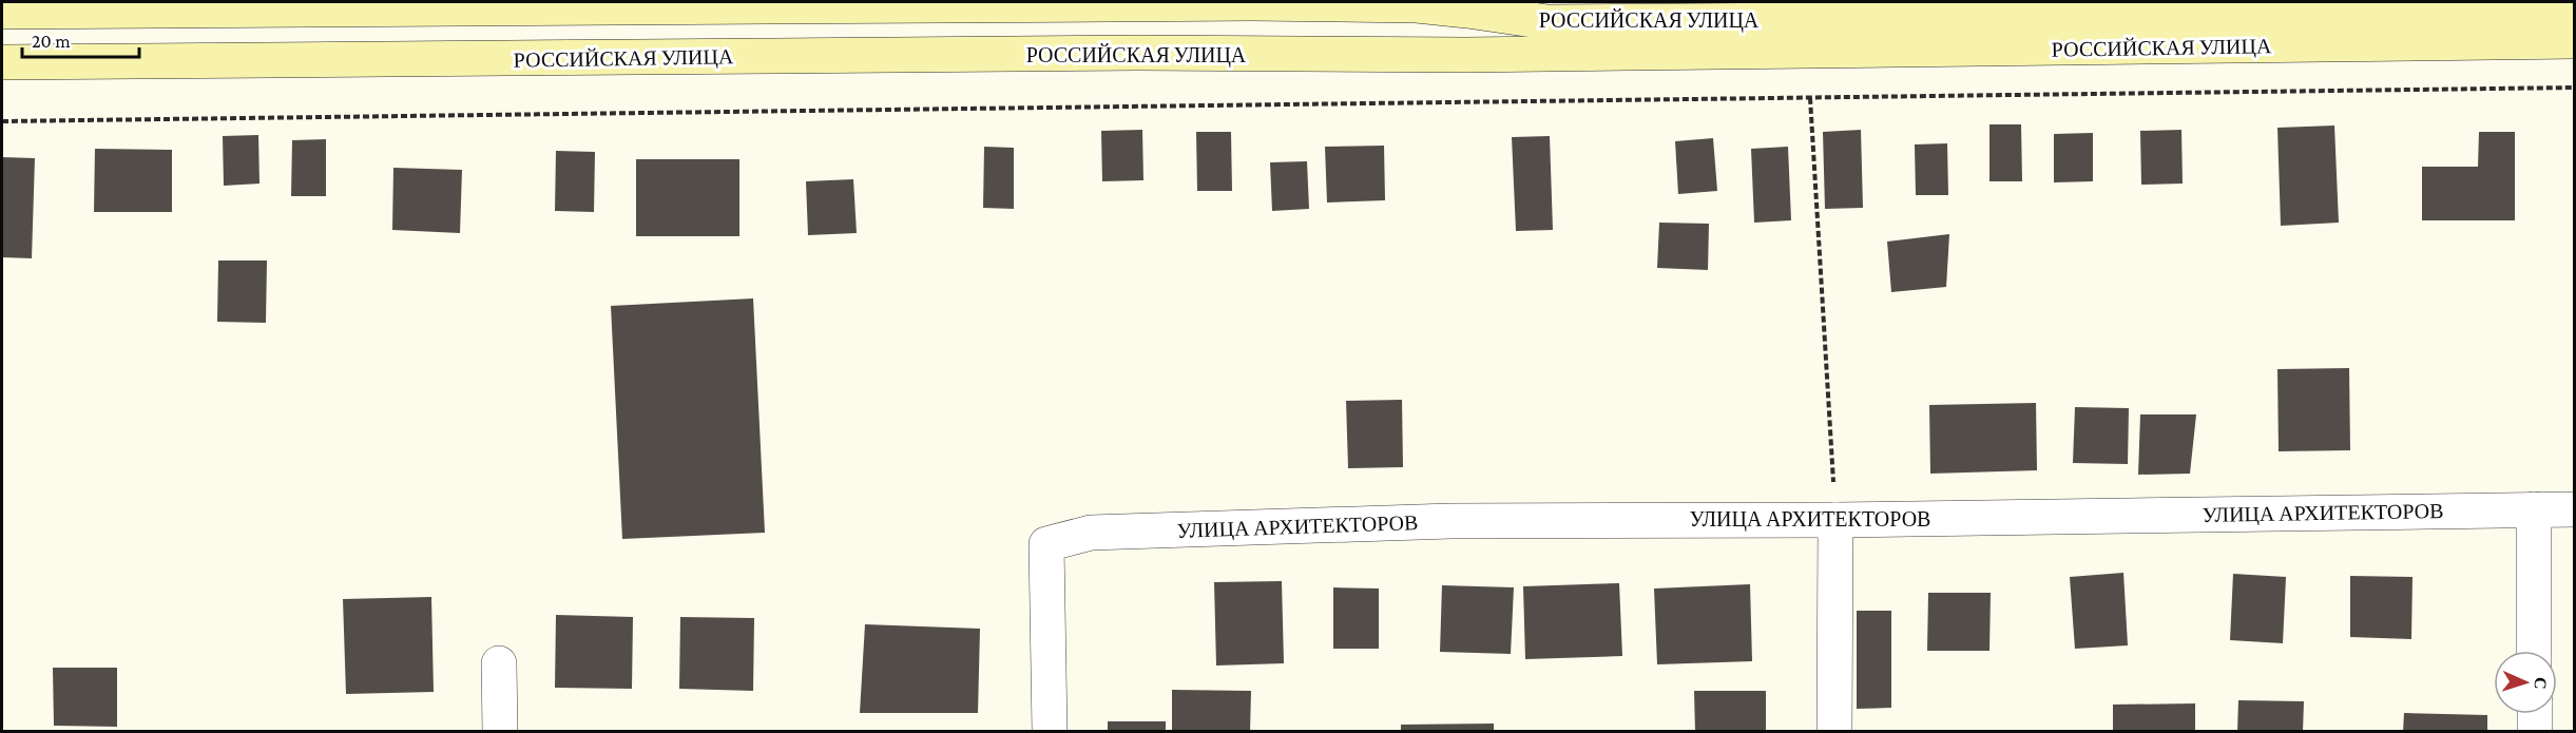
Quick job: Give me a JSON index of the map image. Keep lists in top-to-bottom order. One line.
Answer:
{"streets":{"main road":["РОССИЙСКАЯ УЛИЦА"],"street":["УЛИЦА АРХИТЕКТОРОВ"]},"scale_bar":"20 m","north":"right"}
